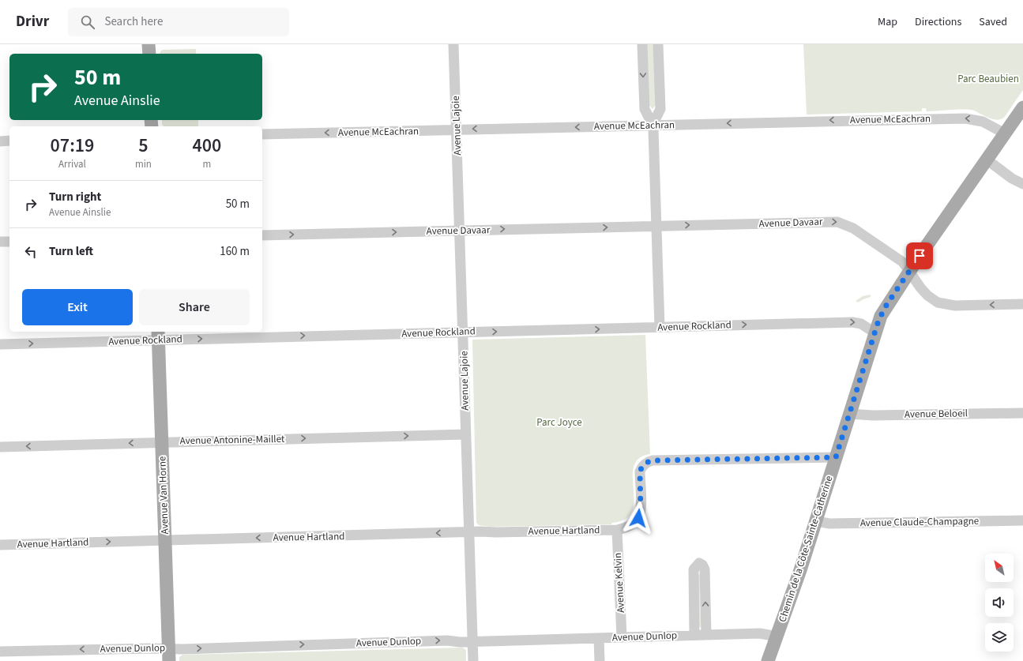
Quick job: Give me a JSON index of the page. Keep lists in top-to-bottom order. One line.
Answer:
{"streets":{"main road":["Avenue Van Horne","Chemin de la Côte-Sainte-Catherine"],"street":["Avenue McEachran","Avenue Lajoie","Avenue Davaar","Avenue Rockland","Avenue Beloeil","Avenue Antonine-Maillet","Avenue Claude-Champagne","Avenue Hartland","Avenue Kelvin","Avenue Dunlop"]},"crossings":[["Avenue McEachran","Avenue Lajoie"],["Avenue McEachran","Chemin de la Côte-Sainte-Catherine"],["Avenue Lajoie","Avenue Davaar"],["Avenue Lajoie","Avenue Rockland"],["Avenue Lajoie","Avenue Antonine-Maillet"],["Avenue Lajoie","Avenue Hartland"],["Avenue Lajoie","Avenue Dunlop"],["Avenue Davaar","Chemin de la Côte-Sainte-Catherine"],["Avenue Rockland","Avenue Van Horne"],["Avenue Rockland","Chemin de la Côte-Sainte-Catherine"],["Avenue Beloeil","Chemin de la Côte-Sainte-Catherine"],["Avenue Antonine-Maillet","Avenue Van Horne"],["Avenue Van Horne","Avenue Hartland"],["Avenue Van Horne","Avenue Dunlop"],["Avenue Claude-Champagne","Chemin de la Côte-Sainte-Catherine"],["Avenue Hartland","Chemin de la Côte-Sainte-Catherine"],["Avenue Hartland","Avenue Kelvin"],["Chemin de la Côte-Sainte-Catherine","Avenue Dunlop"],["Avenue Kelvin","Avenue Dunlop"]],"one_way":["Avenue McEachran","Avenue Rockland"],"parks":["Parc Beaubien","Parc Joyce"],"north":"top left","page":{"header":"Drivr","search":"Search here","nav":["Map","Directions","Saved"],"turn":["50 m","Avenue Ainslie"],"eta":["07:19","Arrival","5","min","400","m"],"list":[{"name":"Turn right","note":"Avenue Ainslie","value":"50 m"},{"name":"Turn left","value":"160 m"}],"buttons":["Exit","Share"]}}
